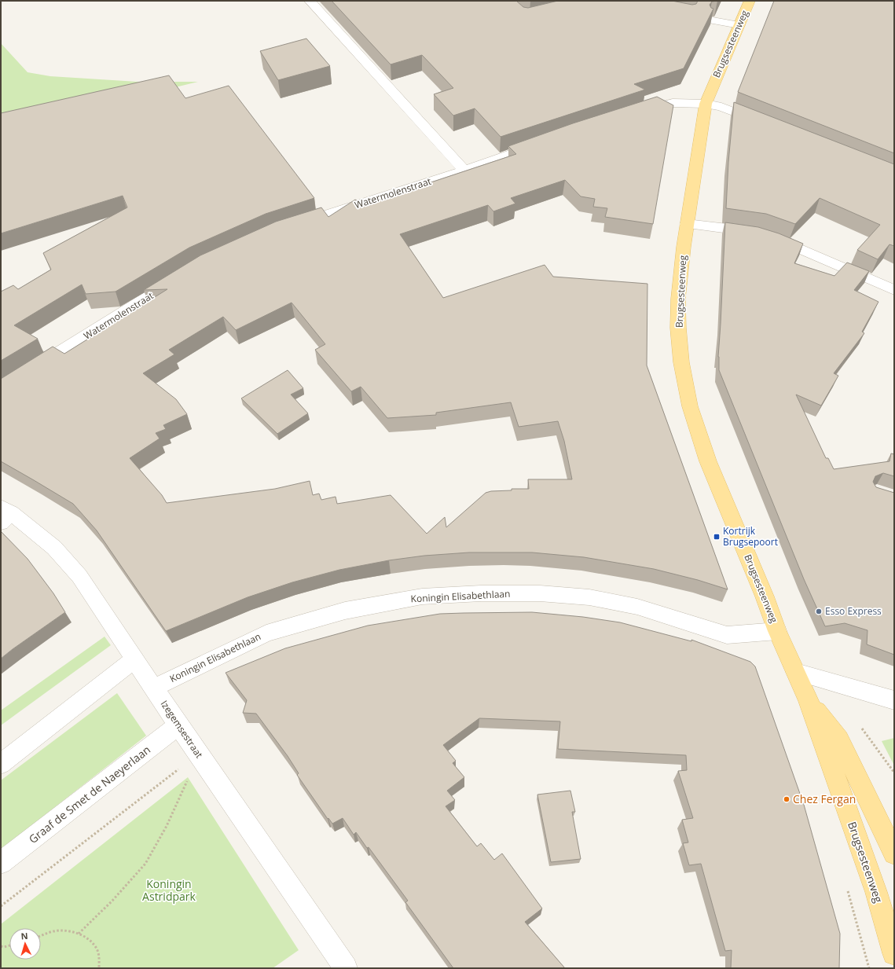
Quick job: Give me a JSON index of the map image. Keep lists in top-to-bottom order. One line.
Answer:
{"streets":{"main road":["Brugsesteenweg"],"street":["Watermolenstraat","Koningin Elisabethlaan","Izegemsestraat","Graaf de Smet de Naeyerlaan"]},"crossings":[["Brugsesteenweg","Koningin Elisabethlaan"],["Koningin Elisabethlaan","Izegemsestraat"],["Izegemsestraat","Graaf de Smet de Naeyerlaan"]],"parks":["Koningin Astridpark"],"places":{"transit":["Kortrijk Brugsepoort"],"other":["Esso Express","Chez Fergan"]},"north":"top"}
